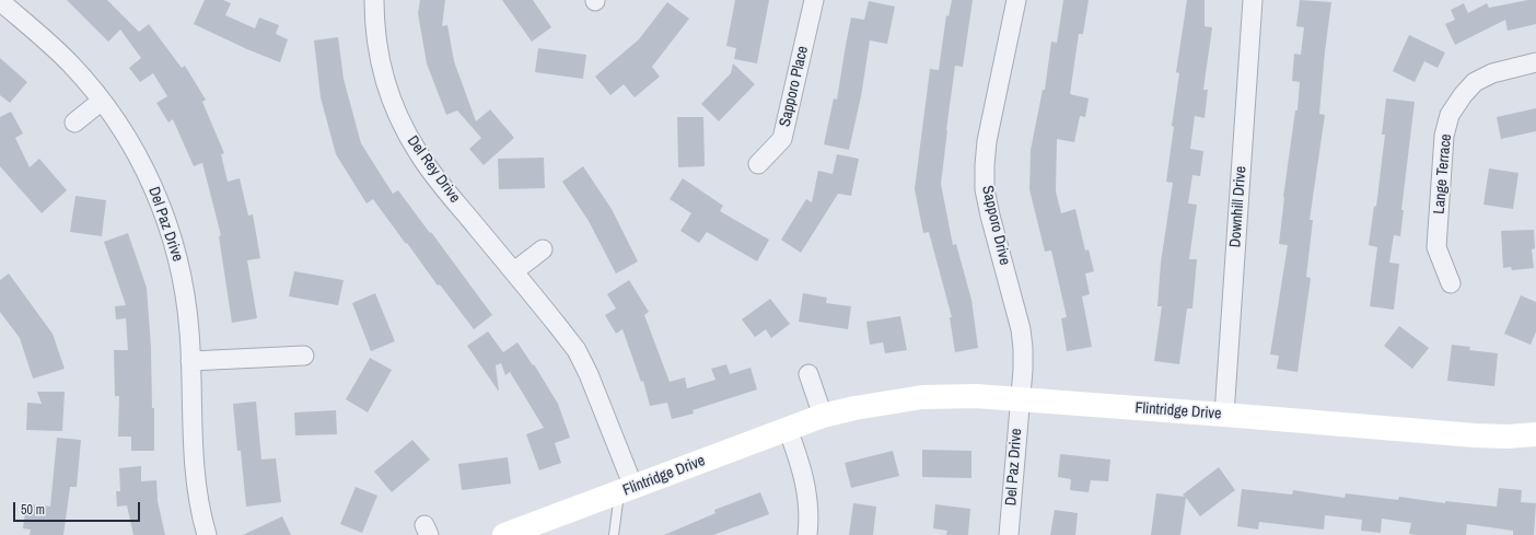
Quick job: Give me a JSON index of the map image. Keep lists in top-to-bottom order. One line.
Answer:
{"streets":{"street":["Sapporo Place","Del Rey Drive","Lange Terrace","Downhill Drive","Del Paz Drive","Sapporo Drive","Flintridge Drive"]},"crossings":[["Del Rey Drive","Flintridge Drive"],["Downhill Drive","Flintridge Drive"],["Del Paz Drive","Sapporo Drive"],["Del Paz Drive","Flintridge Drive"],["Sapporo Drive","Flintridge Drive"]],"scale_bar":"50 m"}
